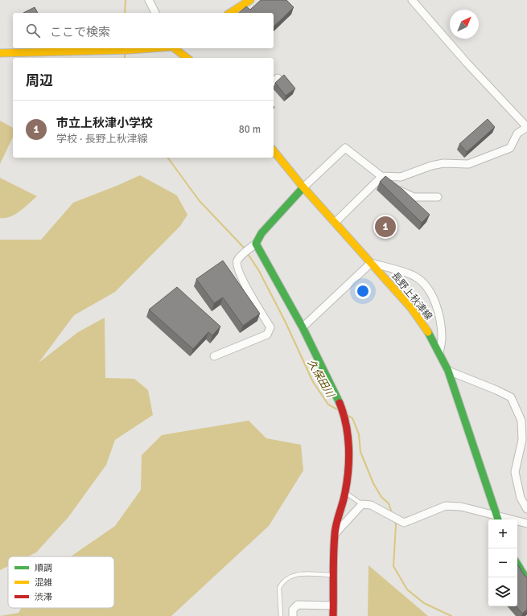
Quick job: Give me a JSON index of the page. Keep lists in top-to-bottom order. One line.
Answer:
{"streets":{"main road":["長野上秋津線"]},"water":["久保田川"],"legend":["順調","混雑","渋滞"],"north":"top right","page":{"search":"ここで検索","heading":"周辺","list":[{"mark":"1","name":"市立上秋津小学校","note":"学校 · 長野上秋津線","value":"80 m"}],"pins":"1","map_buttons":["+","−"]}}
